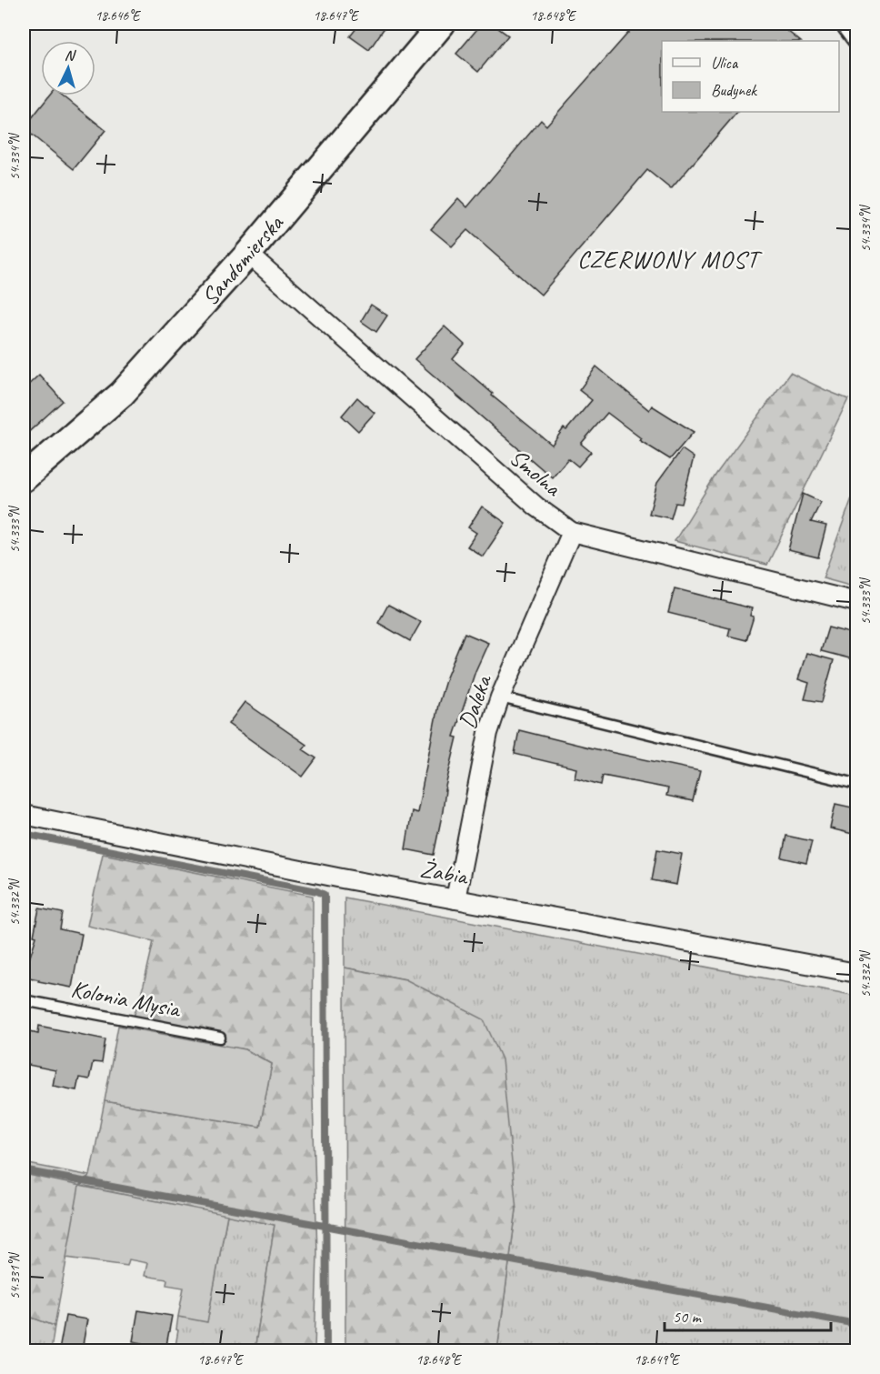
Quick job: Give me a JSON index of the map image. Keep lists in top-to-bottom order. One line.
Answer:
{"streets":{"street":["Sandomierska","Smolna","Daleka","Żabia"],"lane":["Kolonia Mysia"]},"crossings":[["Sandomierska","Smolna"],["Smolna","Daleka"],["Daleka","Żabia"]],"districts":["CZERWONY MOST"],"legend":["Ulica","Budynek"],"scale_bar":"50 m","north":"top","coordinates":["18.646°E","18.647°E","18.648°E","54.334°N","54.333°N","54.332°N","54.331°N","18.649°E"]}
